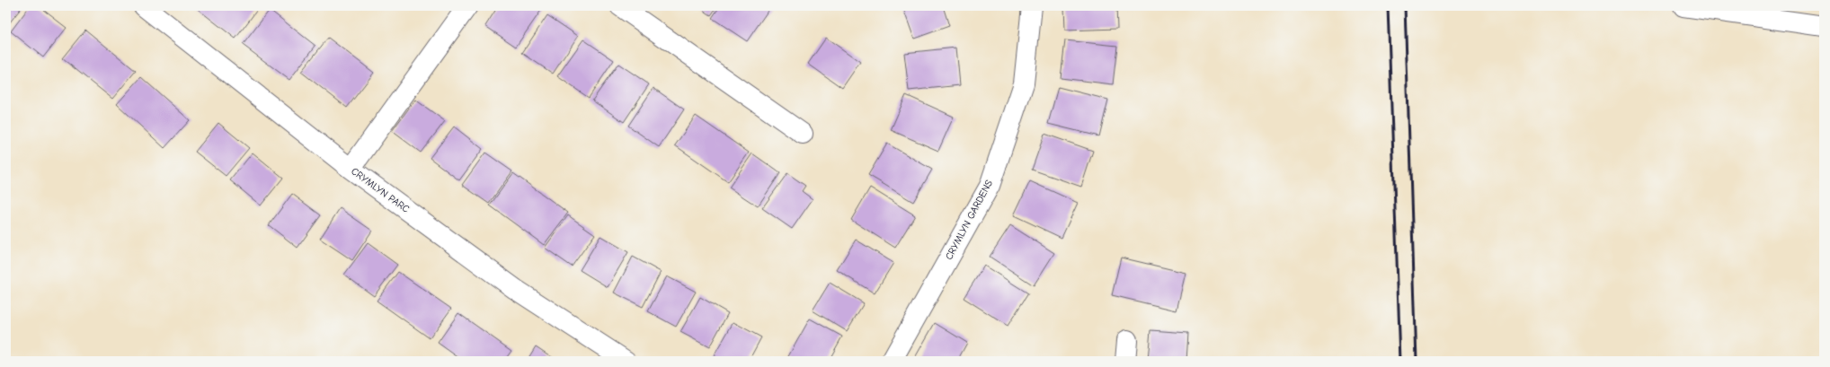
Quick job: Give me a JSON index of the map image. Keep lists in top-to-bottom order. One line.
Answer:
{"streets":{"street":["CRYMLYN PARC","CRYMLYN GARDENS"]}}
